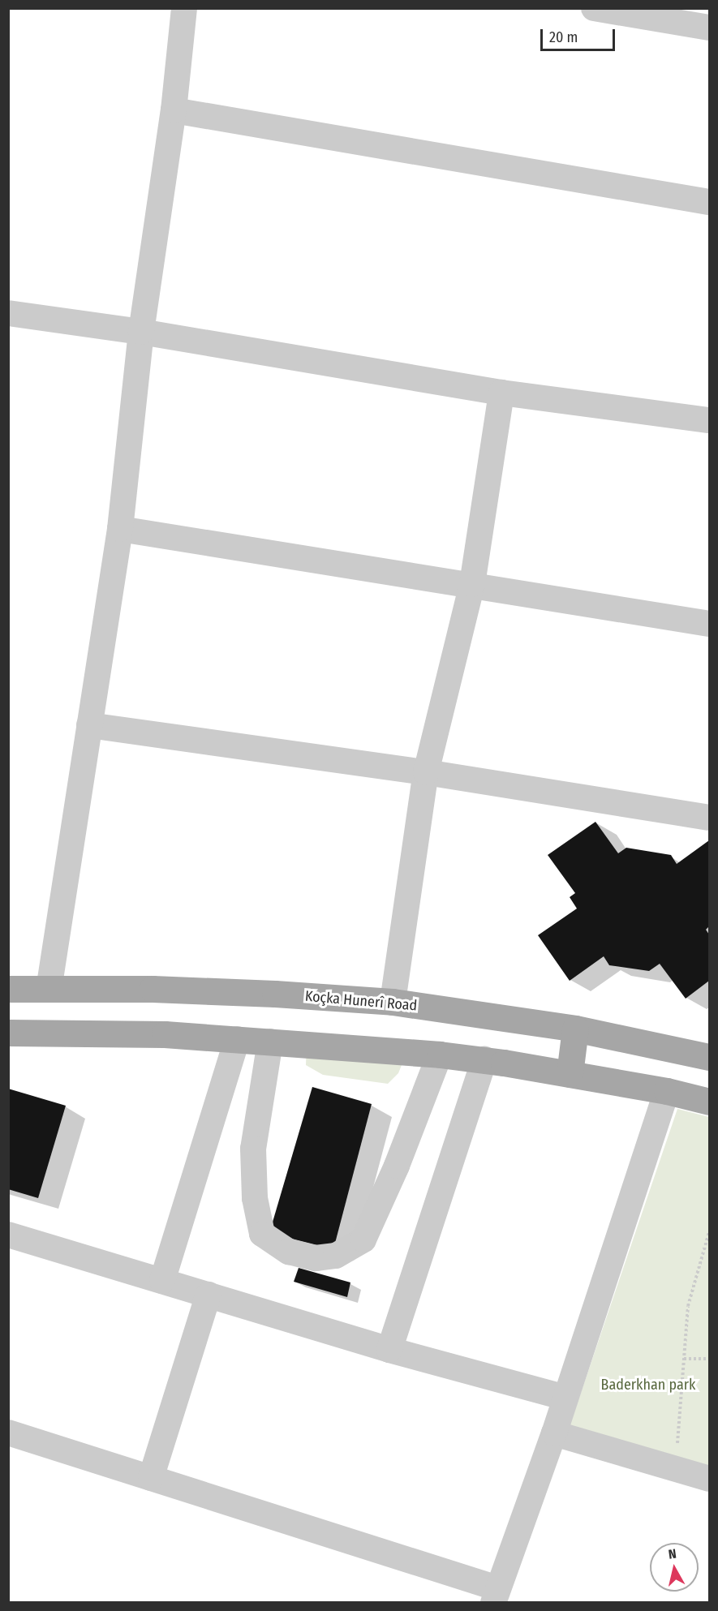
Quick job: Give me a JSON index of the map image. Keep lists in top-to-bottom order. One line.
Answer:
{"streets":{"main road":["Koçka Hunerî Road"]},"parks":["Baderkhan park"],"scale_bar":"20 m","north":"top"}
